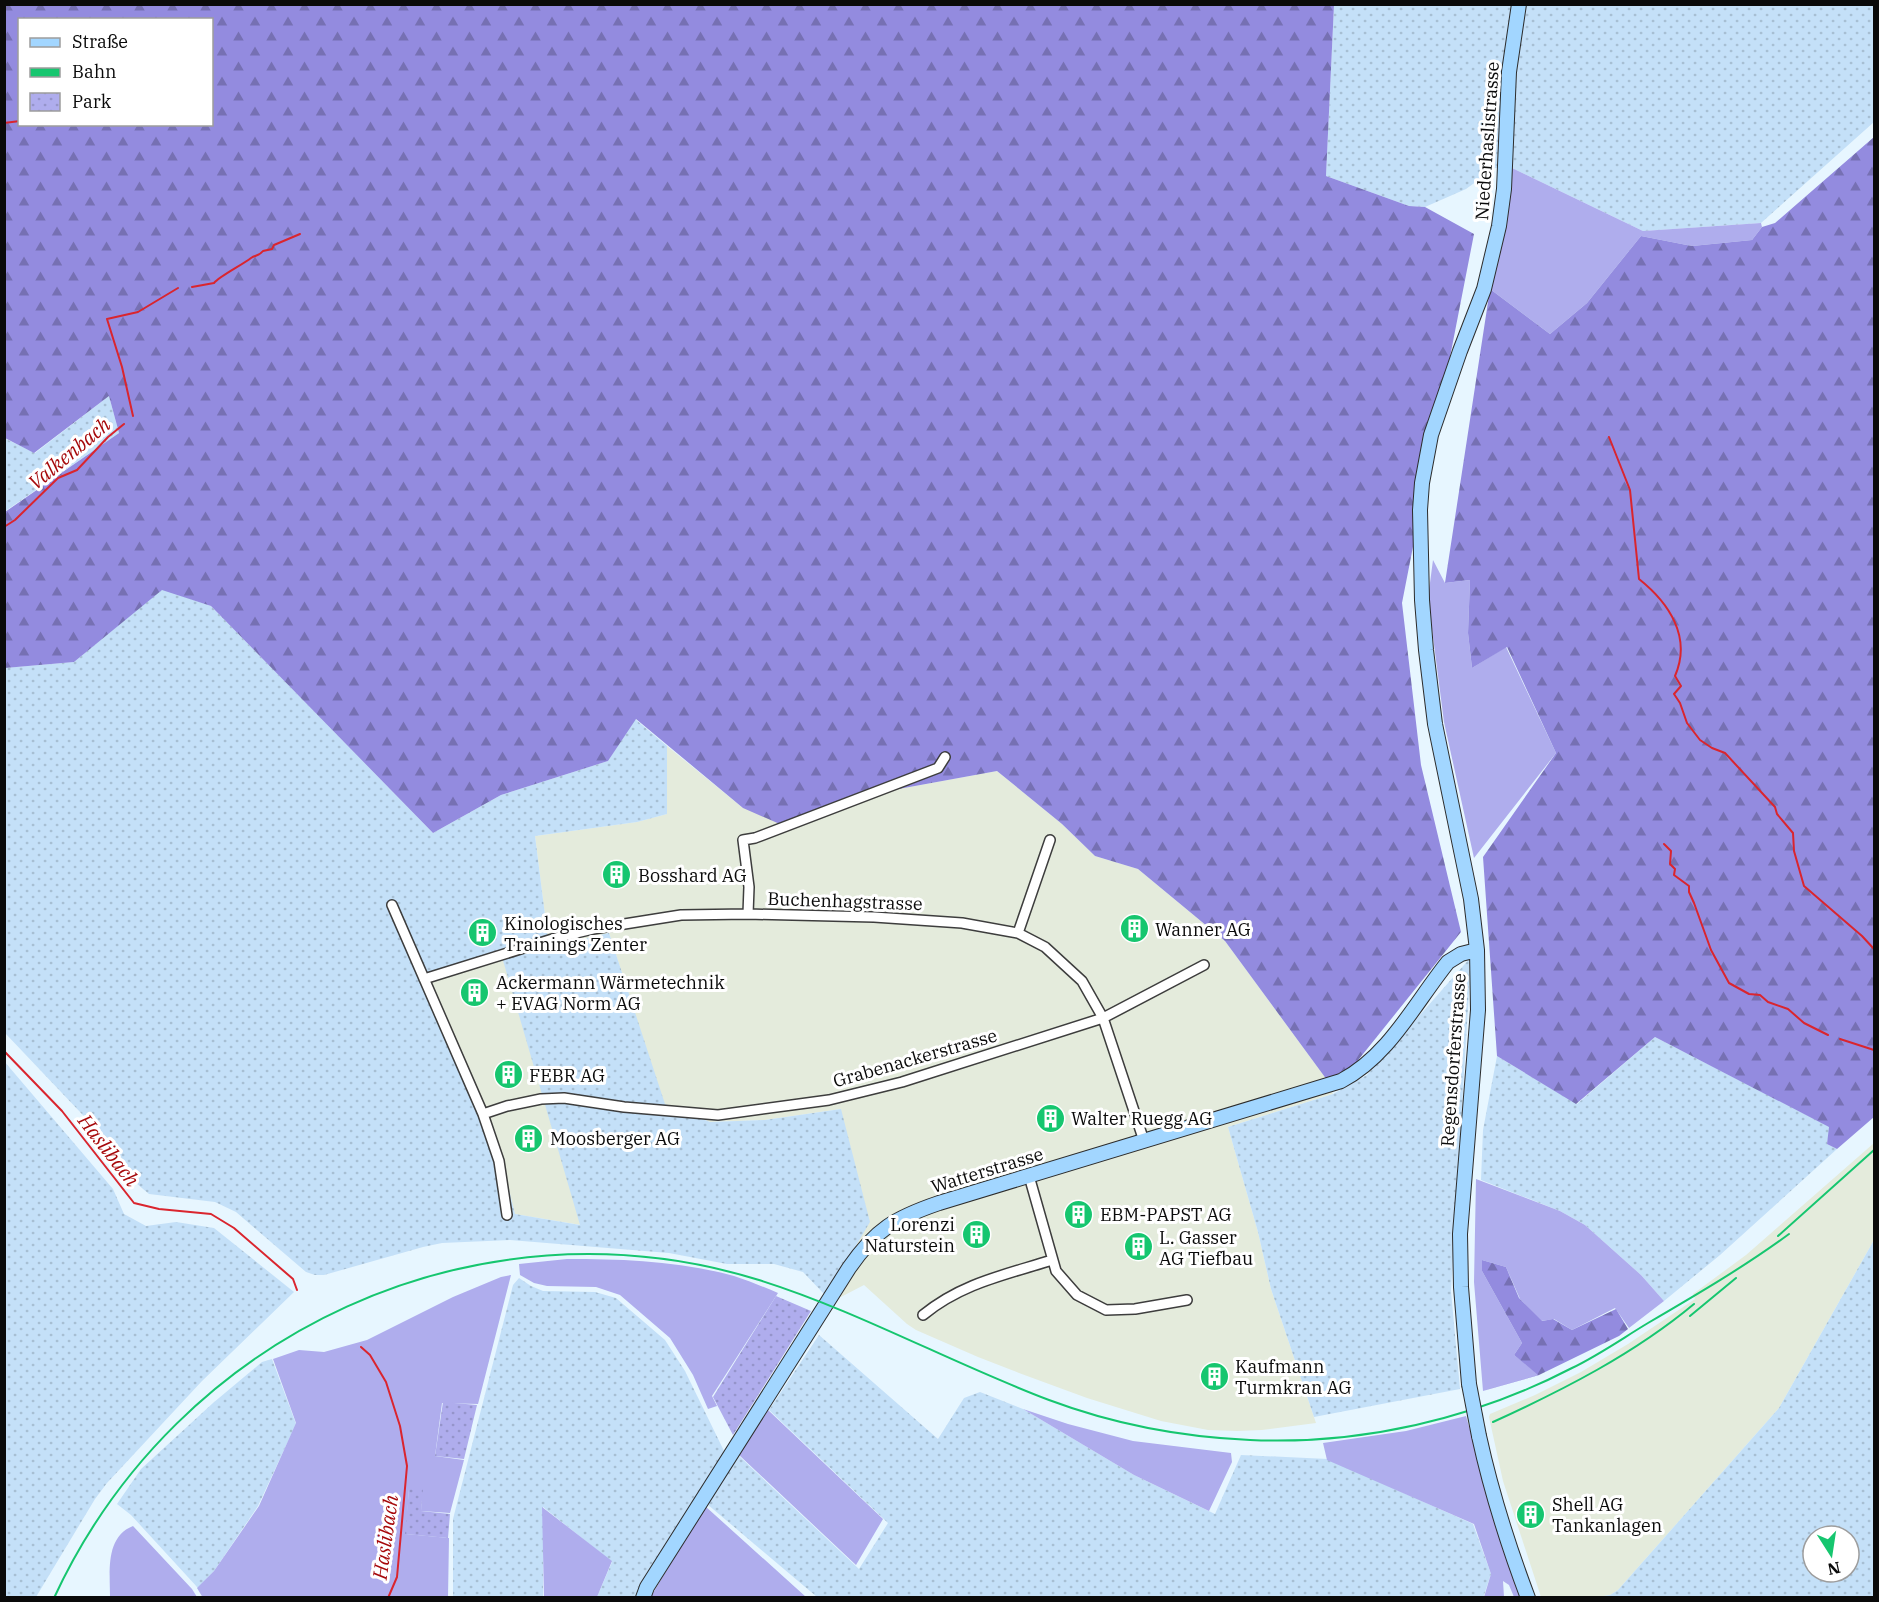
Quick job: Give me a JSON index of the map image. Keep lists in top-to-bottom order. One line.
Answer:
{"streets":{"street":["Niederhaslistrasse","Buchenhagstrasse","Grabenackerstrasse","Regensdorferstrasse","Watterstrasse"]},"crossings":[["Niederhaslistrasse","Regensdorferstrasse"],["Buchenhagstrasse","Grabenackerstrasse"],["Buchenhagstrasse","Watterstrasse"],["Regensdorferstrasse","Watterstrasse"]],"water":["Valkenbach","Haslibach"],"places":{"building":["Bosshard AG","Wanner AG","Kinologisches Trainings Zenter","Ackermann Wärmetechnik + EVAG Norm AG","FEBR AG","Walter Ruegg AG","Moosberger AG","EBM-PAPST AG","Lorenzi Naturstein","L. Gasser AG Tiefbau","Kaufmann Turmkran AG","Shell AG Tankanlagen"]},"legend":["Straße","Bahn","Park"],"north":"bottom"}
